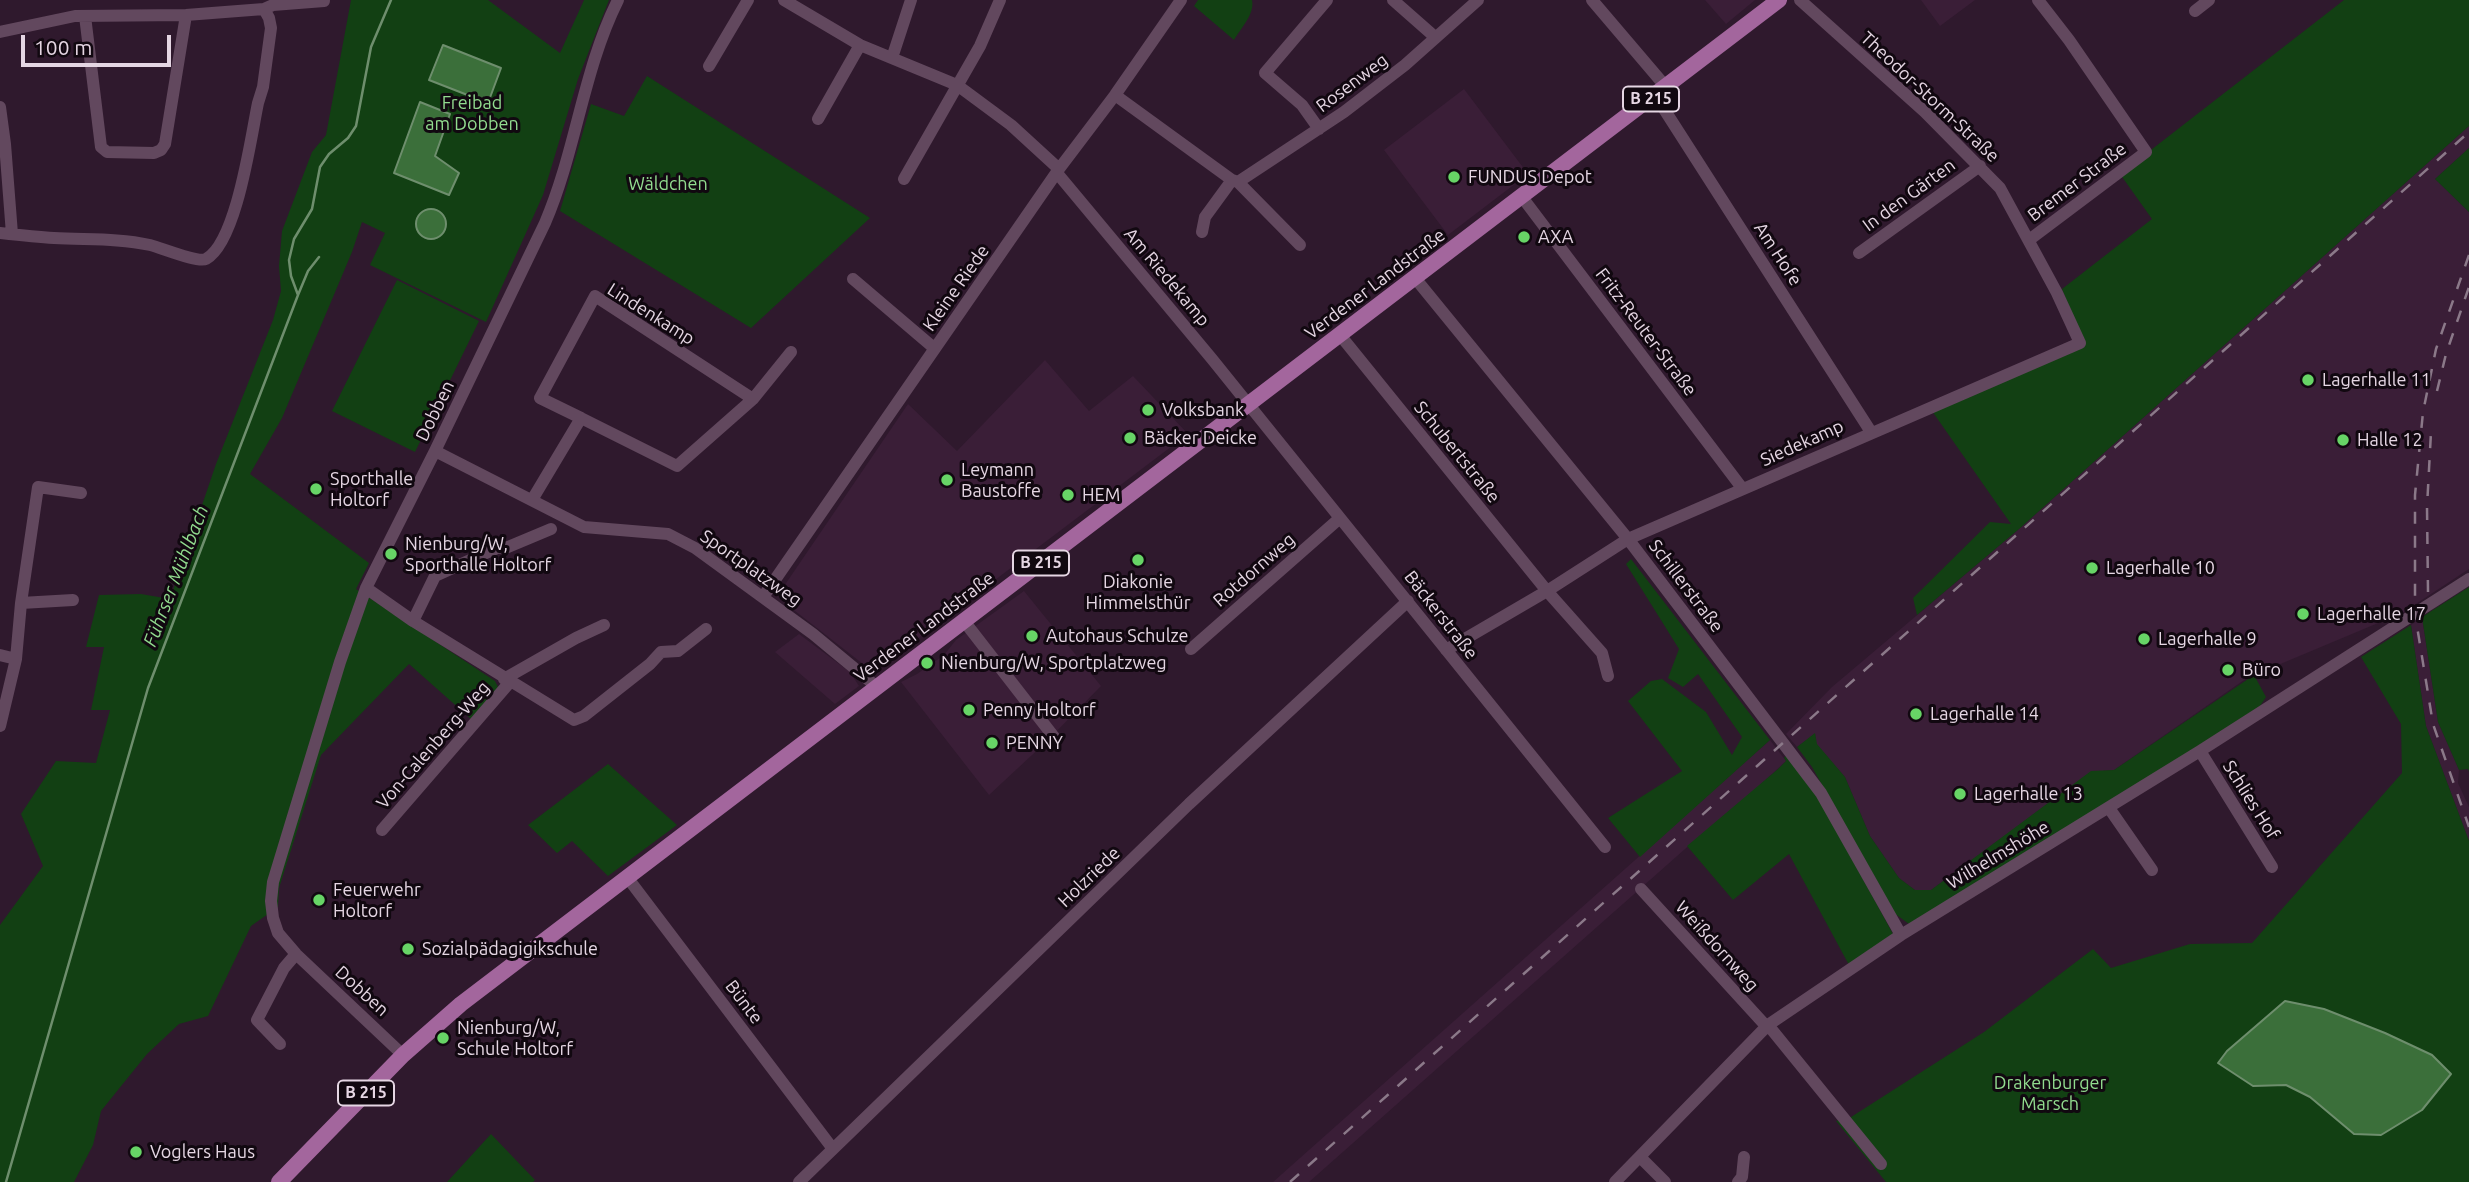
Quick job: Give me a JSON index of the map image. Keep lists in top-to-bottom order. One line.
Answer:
{"streets":{"main road":["B 215","Verdener Landstraße"],"street":["Rosenweg","Theodor-Storm-Straße","Bremer Straße","In den Gärten","Am Hofe","Am Riedekamp","Kleine Riede","Lindenkamp","Fritz-Reuter-Straße","Dobben","Siedekamp","Schubertstraße","Sportplatzweg","Rotdornweg","Schillerstraße","Bäckerstraße","Von-Calenberg-Weg","Schlies Hof","Wilhelmshöhe","Holzriede","Weißdornweg","Bünte"]},"crossings":[["Theodor-Storm-Straße","Bremer Straße"],["Theodor-Storm-Straße","In den Gärten"],["Theodor-Storm-Straße","Siedekamp"],["Am Hofe","Verdener Landstraße"],["Am Hofe","Siedekamp"],["Am Riedekamp","Verdener Landstraße"],["Am Riedekamp","Kleine Riede"],["Am Riedekamp","Bäckerstraße"],["Verdener Landstraße","Fritz-Reuter-Straße"],["Verdener Landstraße","Dobben"],["Verdener Landstraße","Schubertstraße"],["Verdener Landstraße","Sportplatzweg"],["Verdener Landstraße","Schillerstraße"],["Verdener Landstraße","Bäckerstraße"],["Verdener Landstraße","Bünte"],["Kleine Riede","Sportplatzweg"],["Fritz-Reuter-Straße","Siedekamp"],["Dobben","Sportplatzweg"],["Dobben","Von-Calenberg-Weg"],["Siedekamp","Schubertstraße"],["Siedekamp","Schillerstraße"],["Siedekamp","Bäckerstraße"],["Rotdornweg","Bäckerstraße"],["Schillerstraße","Wilhelmshöhe"],["Bäckerstraße","Holzriede"],["Schlies Hof","Wilhelmshöhe"],["Wilhelmshöhe","Weißdornweg"],["Holzriede","Bünte"]],"water":["Führser Mühlbach"],"parks":["Freibad am Dobben","Wäldchen","Drakenburger Marsch"],"places":["FUNDUS Depot","AXA","Lagerhalle 11","Volksbank","Bäcker Deicke","Halle 12","Leymann Baustoffe","Sporthalle Holtorf","HEM","Nienburg/W, Sporthalle Holtorf","Diakonie Himmelsthür","Lagerhalle 10","Lagerhalle 17","Autohaus Schulze","Lagerhalle 9","Nienburg/W, Sportplatzweg","Büro","Penny Holtorf","Lagerhalle 14","PENNY","Lagerhalle 13","Feuerwehr Holtorf","Sozialpädagigikschule","Nienburg/W, Schule Holtorf","Voglers Haus"],"scale_bar":"100 m"}
